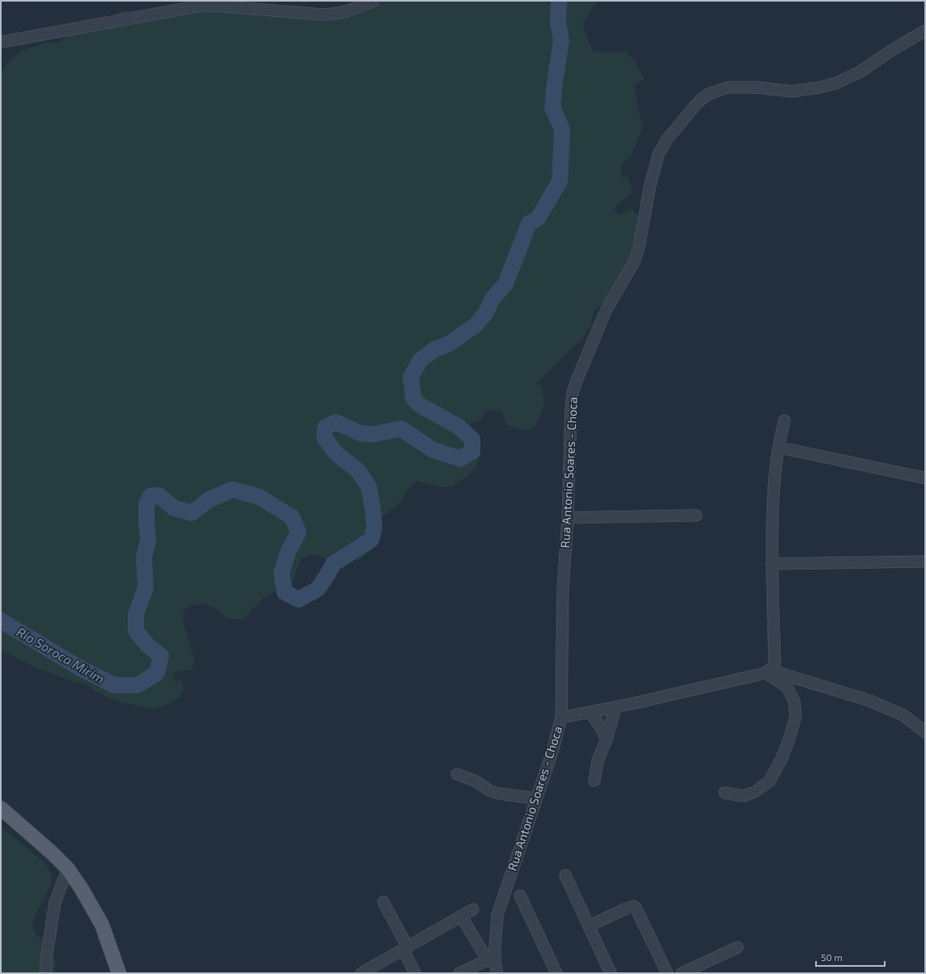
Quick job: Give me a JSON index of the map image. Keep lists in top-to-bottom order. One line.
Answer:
{"streets":{"street":["Rua Antonio Soares - Choca"]},"water":["Rio Soroca Mirim"],"scale_bar":"50 m"}
